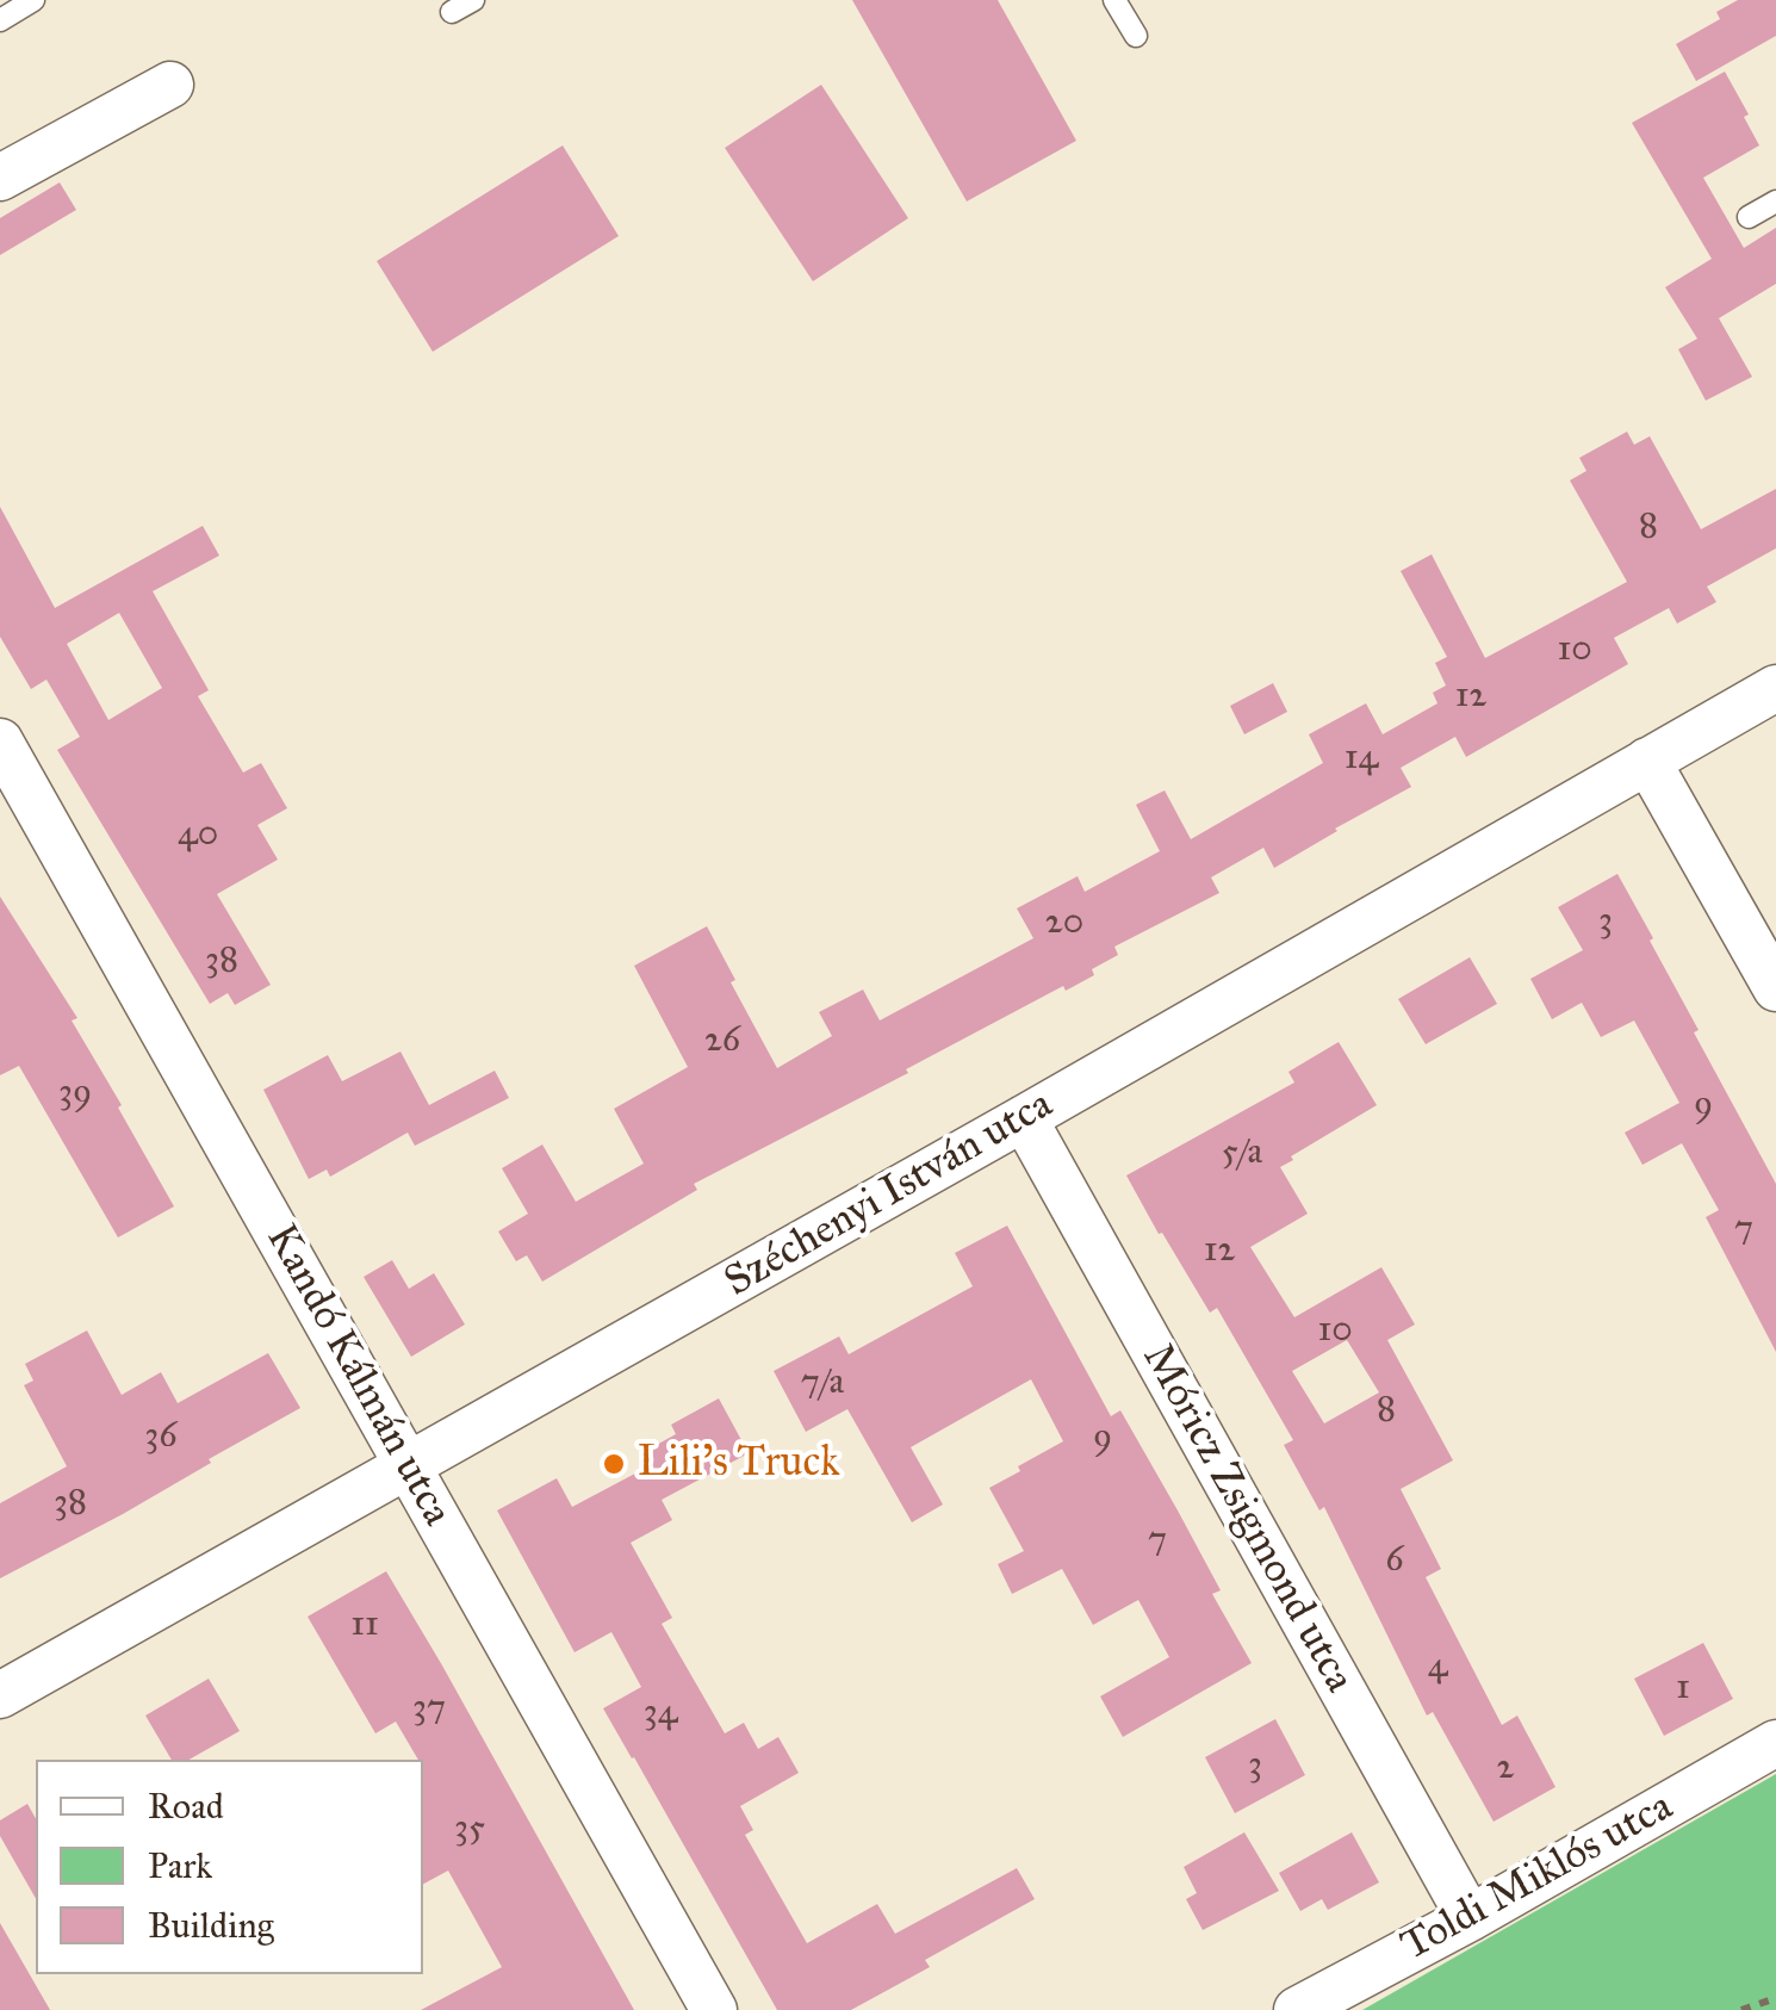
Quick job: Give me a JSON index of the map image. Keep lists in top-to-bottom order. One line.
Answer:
{"streets":{"street":["Széchenyi István utca","Kandó Kálmán utca","Móricz Zsigmond utca","Toldi Miklós utca"]},"crossings":[["Széchenyi István utca","Kandó Kálmán utca"],["Széchenyi István utca","Móricz Zsigmond utca"],["Móricz Zsigmond utca","Toldi Miklós utca"]],"places":["Lili's Truck"],"house_numbers":["8","10","12","14","40","3","20","38","26","39","9","5/a","7","12","10","7/a","8","36","9","38","7","6","11","4","1","37","34","3","2","35"],"legend":["Road","Park","Building"]}
